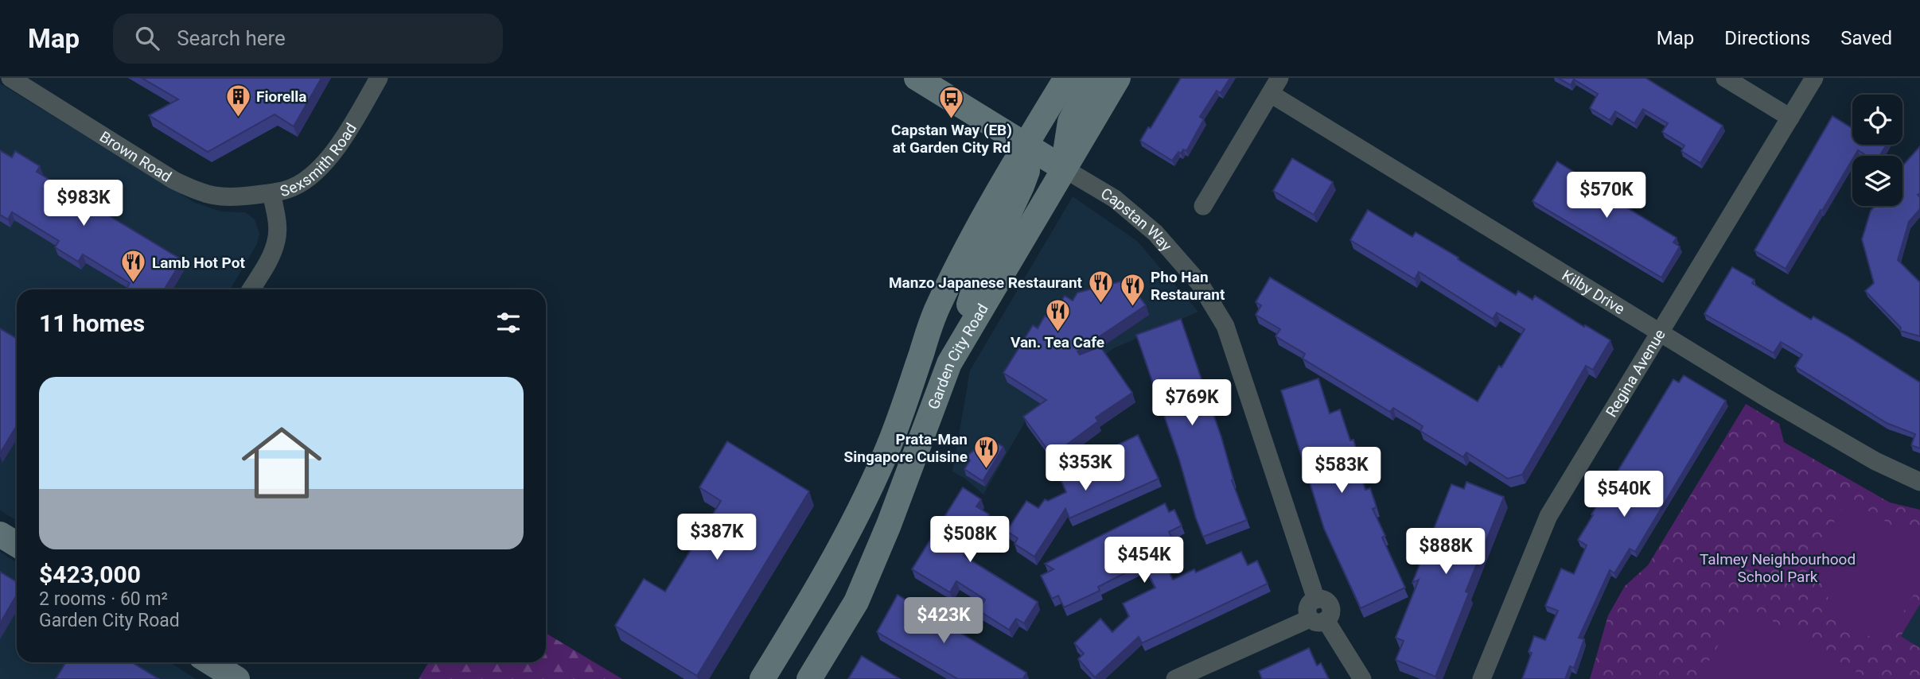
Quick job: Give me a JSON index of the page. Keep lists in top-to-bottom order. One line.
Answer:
{"streets":{"main road":["Capstan Way","Garden City Road"],"street":["Sexsmith Road","Brown Road","Kilby Drive","Regina Avenue"]},"crossings":[["Sexsmith Road","Brown Road"],["Capstan Way","Garden City Road"],["Kilby Drive","Regina Avenue"]],"parks":["Talmey Neighbourhood School Park"],"places":{"building":["Fiorella"],"bus stop":["Capstan Way (EB) at Garden City Rd"],"restaurant":["Lamb Hot Pot","Manzo Japanese Restaurant","Pho Han Restaurant","Van. Tea Cafe","Prata-Man Singapore Cuisine"]},"page":{"header":"Map","search":"Search here","nav":["Map","Directions","Saved"],"price":["$570K","$983K","$769K","$353K","$583K","$540K","$387K","$508K","$888K","$454K","$423K"],"heading":"11 homes","list":[{"name":"$423,000","note":"2 rooms · 60 m² · Garden City Road"}]}}
